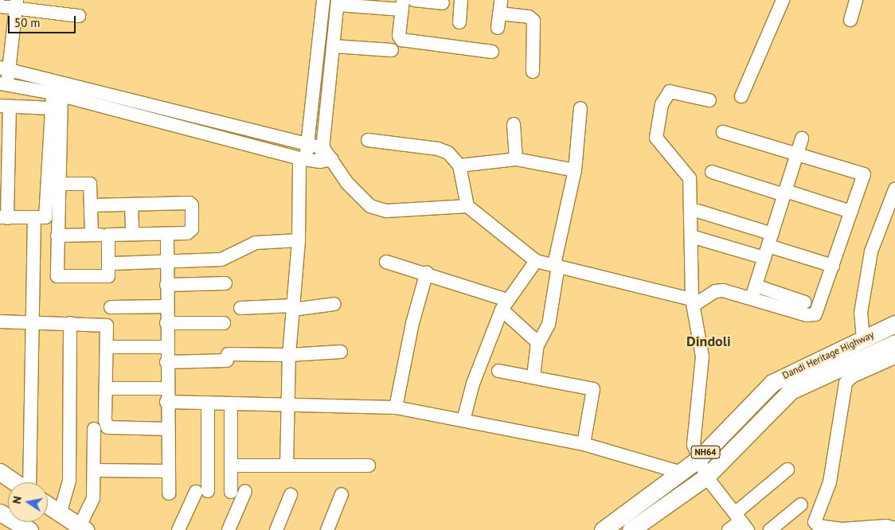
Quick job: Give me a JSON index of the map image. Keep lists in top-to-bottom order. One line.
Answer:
{"streets":{"main road":["Dandi Heritage Highway","NH64"]},"crossings":[["Dandi Heritage Highway","NH64"]],"districts":["Dindoli"],"scale_bar":"50 m","north":"left"}
